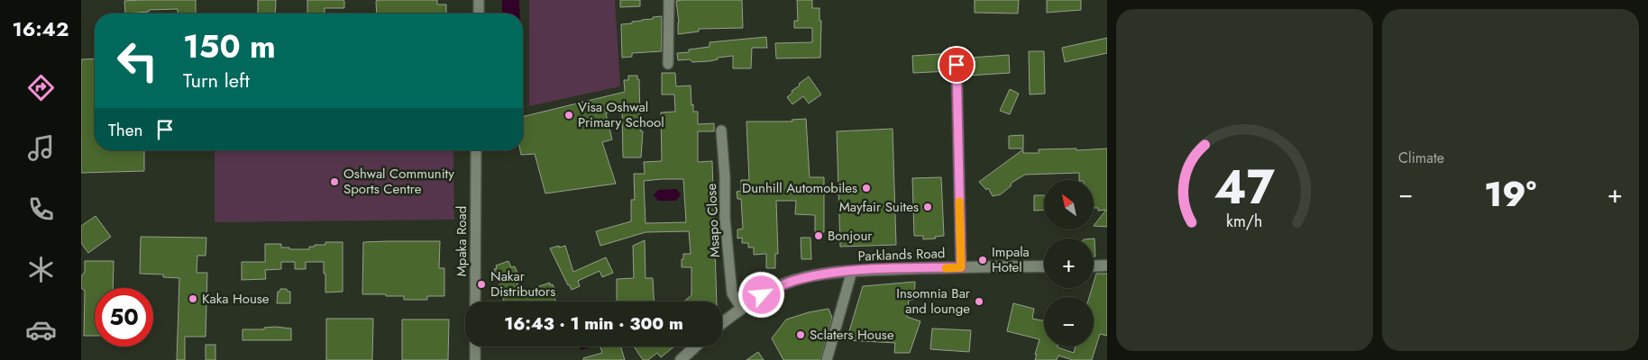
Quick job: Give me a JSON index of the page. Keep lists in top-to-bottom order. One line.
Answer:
{"streets":{"main road":["Parklands Road"],"street":["Msapo Close","Mpaka Road"]},"crossings":[["Msapo Close","Parklands Road"]],"places":["Visa Oshwal Primary School","Oshwal Community Sports Centre","Dunhill Automobiles","Mayfair Suites","Bonjour","Impala Hotel","Nakar Distributors","Kaka House","Insomnia Bar and lounge","Sclaters House"],"north":"top left","page":{"tabs":"16:42","tile":"Climate","turn":["150 m","Turn left"],"then":"Then","heat":["−","19°","+"],"map_buttons":["+","−"],"limit":"50","trip":"16:43 · 1 min · 300 m","gauge":["47","km/h"]}}
